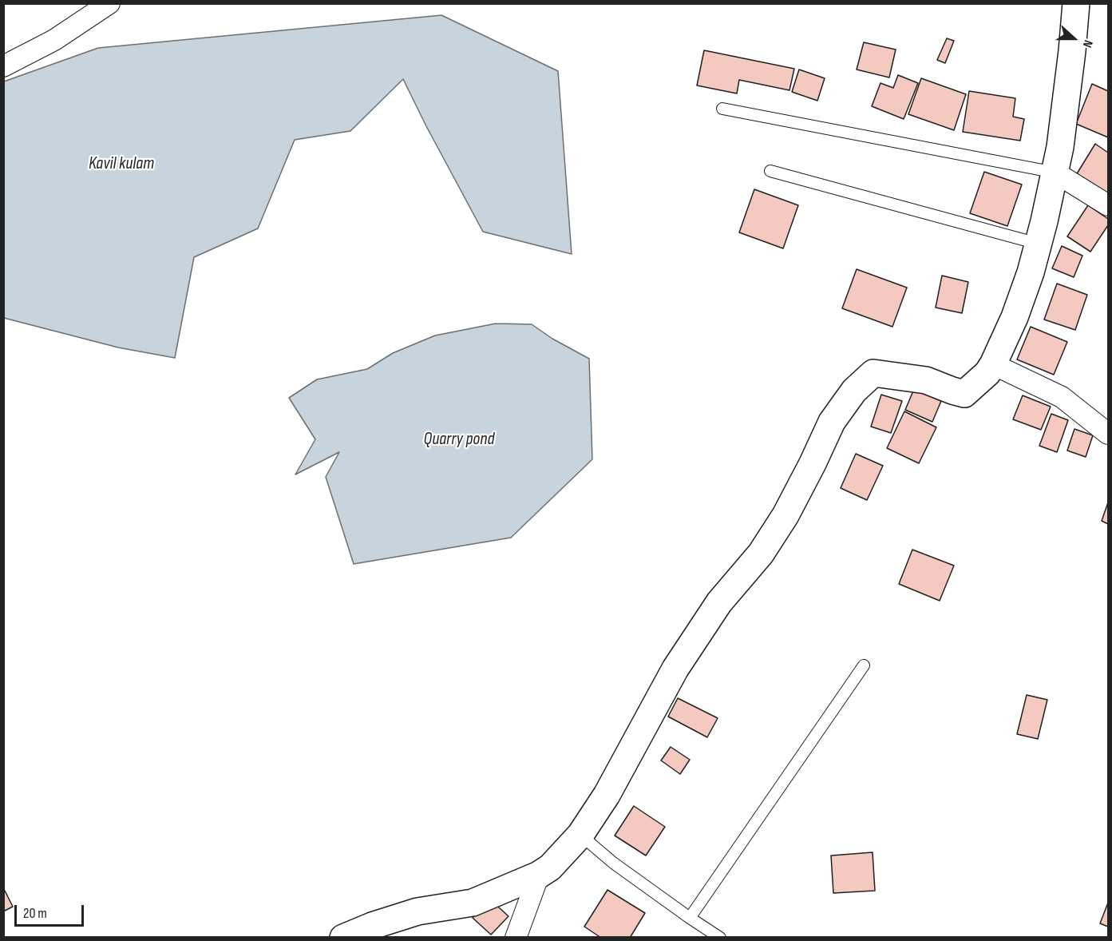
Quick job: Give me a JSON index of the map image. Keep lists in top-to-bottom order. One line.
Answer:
{"water":["Kavil kulam","Quarry pond"],"scale_bar":"20 m","north":"right"}
